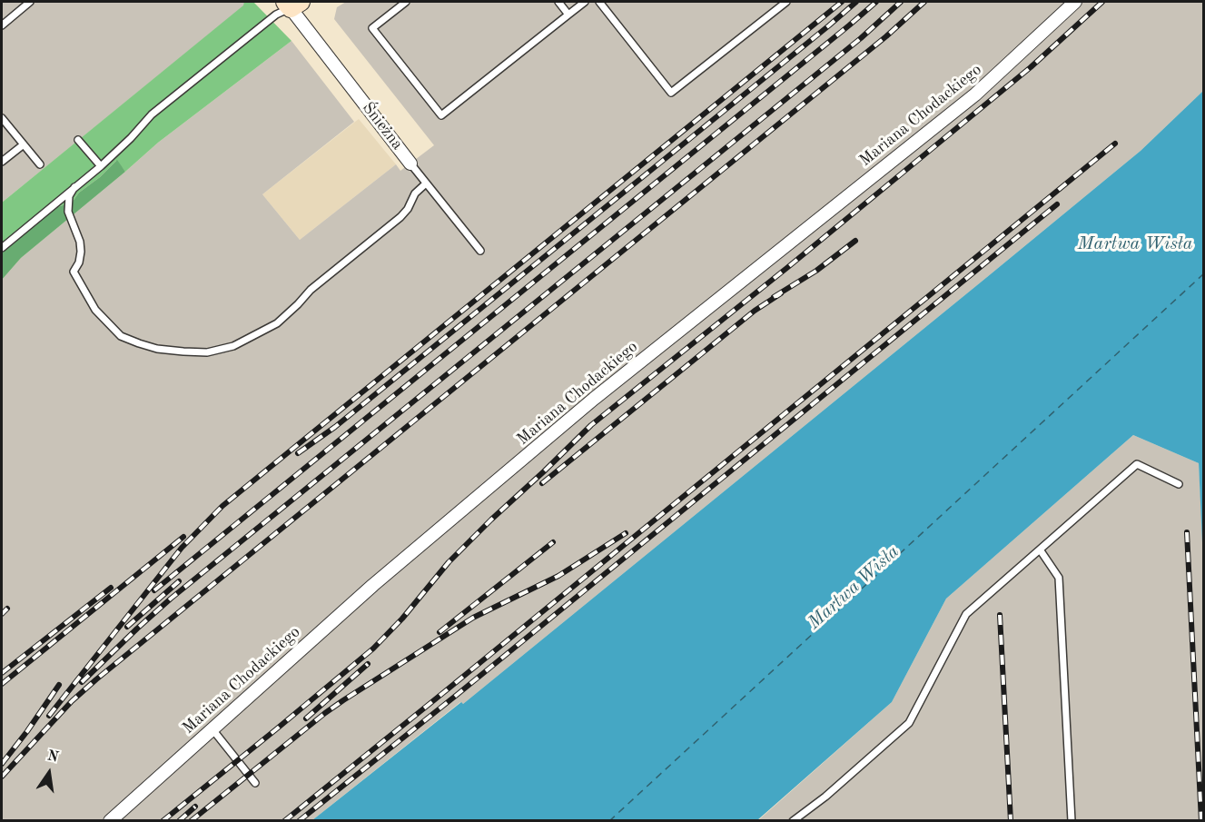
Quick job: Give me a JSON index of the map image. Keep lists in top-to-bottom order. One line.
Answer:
{"streets":{"street":["Mariana Chodackiego","Śnieżna"]},"water":["Martwa Wisła"],"north":"top"}
